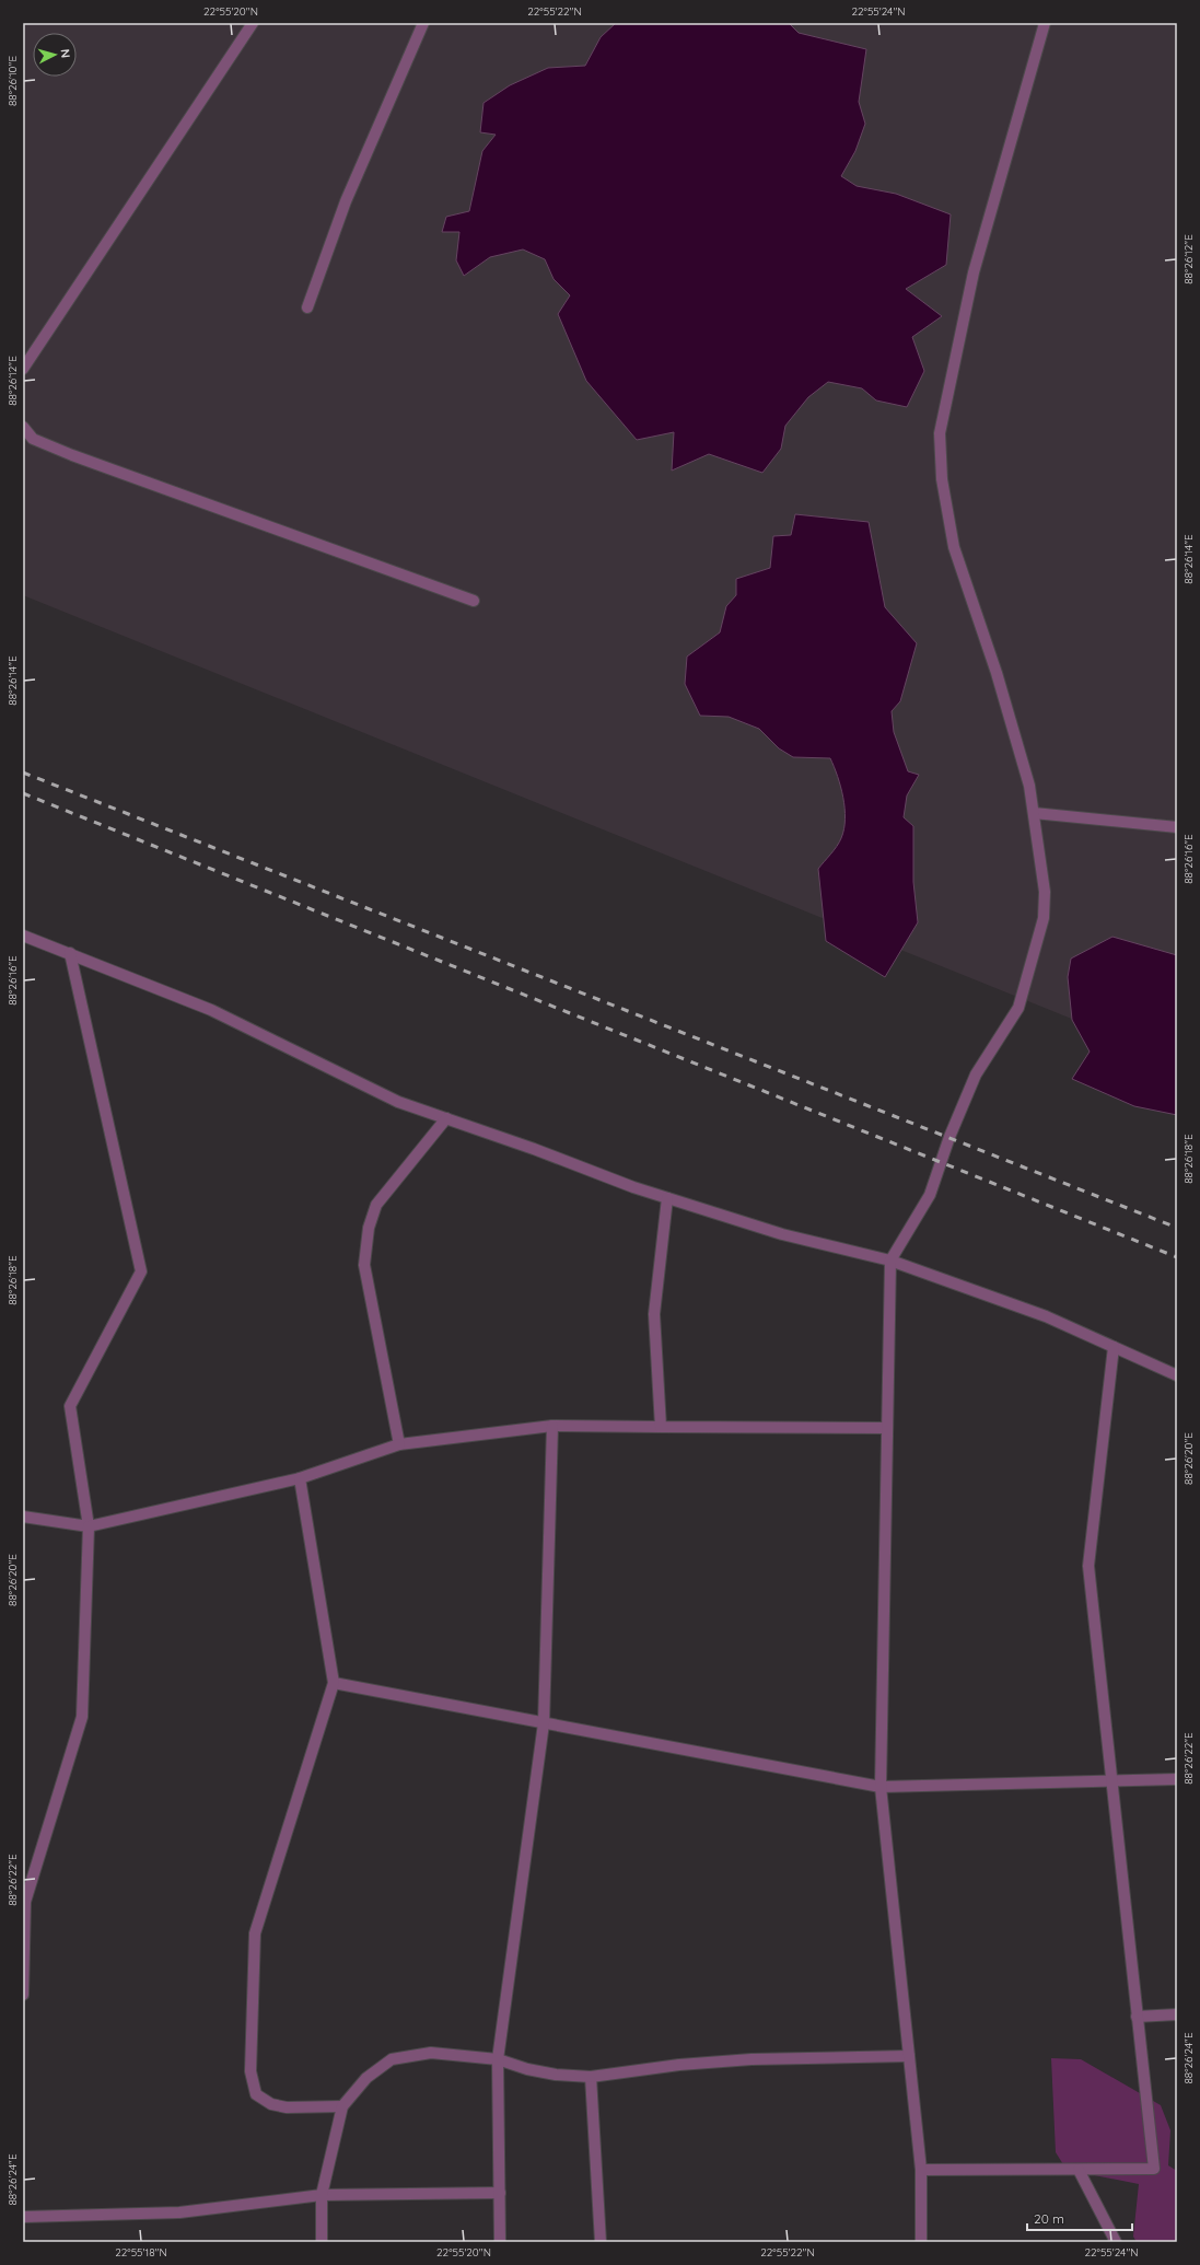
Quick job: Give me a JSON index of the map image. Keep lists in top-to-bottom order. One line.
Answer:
{"scale_bar":"20 m","north":"right","coordinates":["22°55'20\"N","22°55'22\"N","22°55'24\"N","88°26'10\"E","88°26'12\"E","88°26'14\"E","88°26'16\"E","88°26'18\"E","88°26'20\"E","88°26'22\"E","88°26'24\"E","22°55'18\"N"]}
